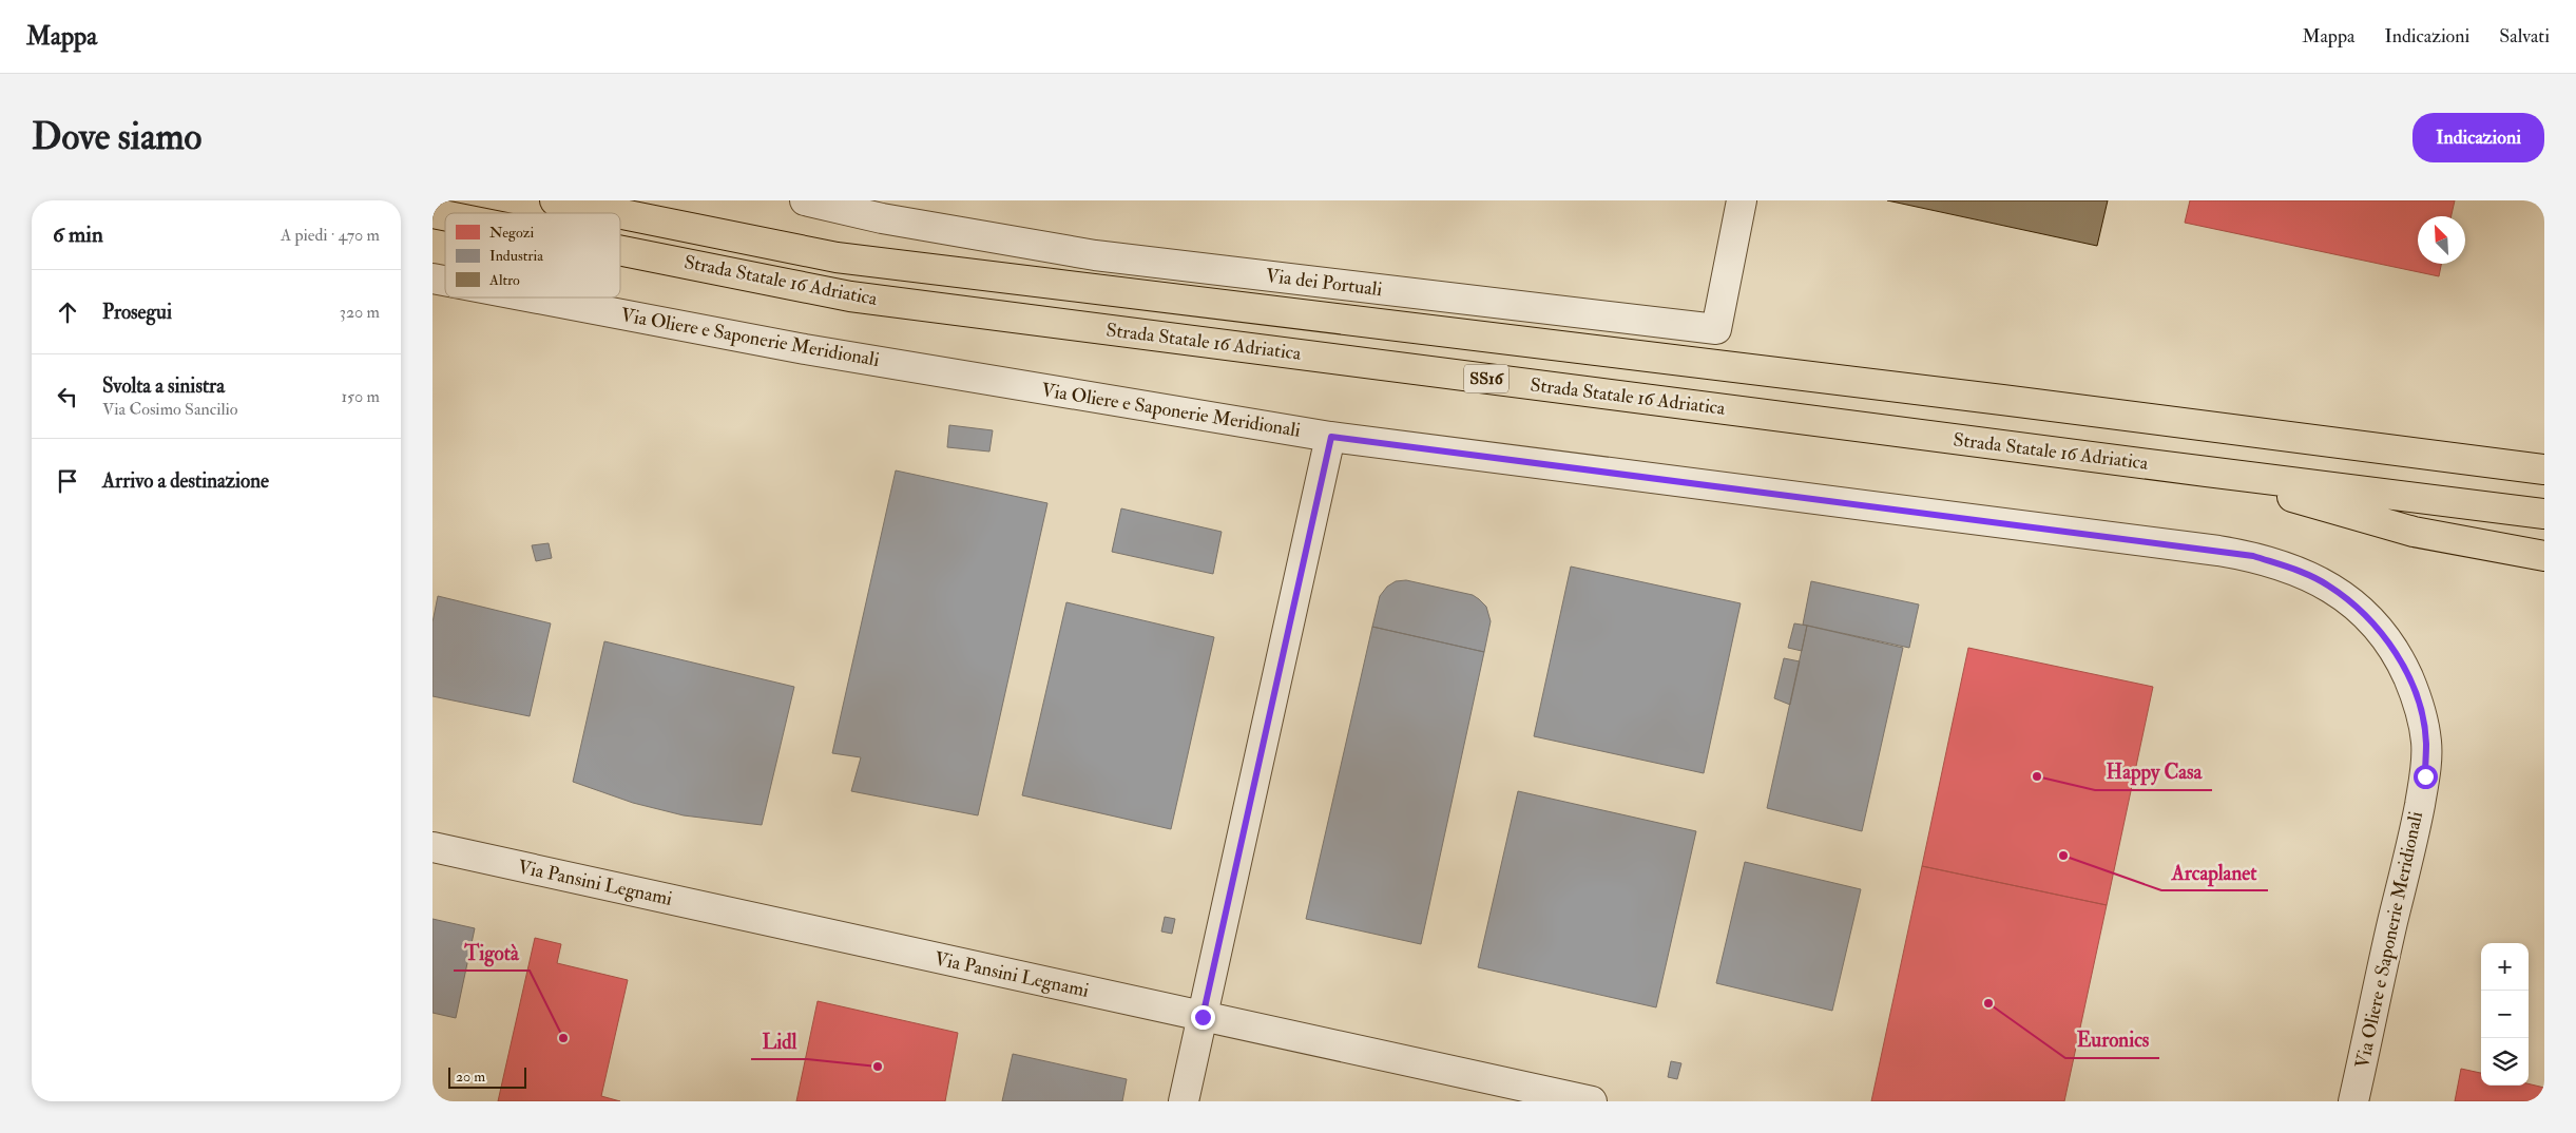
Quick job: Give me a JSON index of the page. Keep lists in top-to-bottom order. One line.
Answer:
{"streets":{"highway":["Strada Statale 16 Adriatica","SS16"],"street":["Via dei Portuali","Via Oliere e Saponerie Meridionali","Via Pansini Legnami"]},"places":["Happy Casa","Arcaplanet","Euronics","Tigotà","Lidl"],"legend":["Negozi","Industria","Altro"],"scale_bar":"20 m","north":"top left","page":{"header":"Mappa","nav":["Mappa","Indicazioni","Salvati"],"buttons":"Indicazioni","title":"Dove siamo","heading":["6 min","A piedi · 470 m"],"list":[["Prosegui","320 m"],["Svolta a sinistra","Via Cosimo Sancilio","150 m"],"Arrivo a destinazione"],"map_buttons":["+","−"],"scale":"20 m"}}
